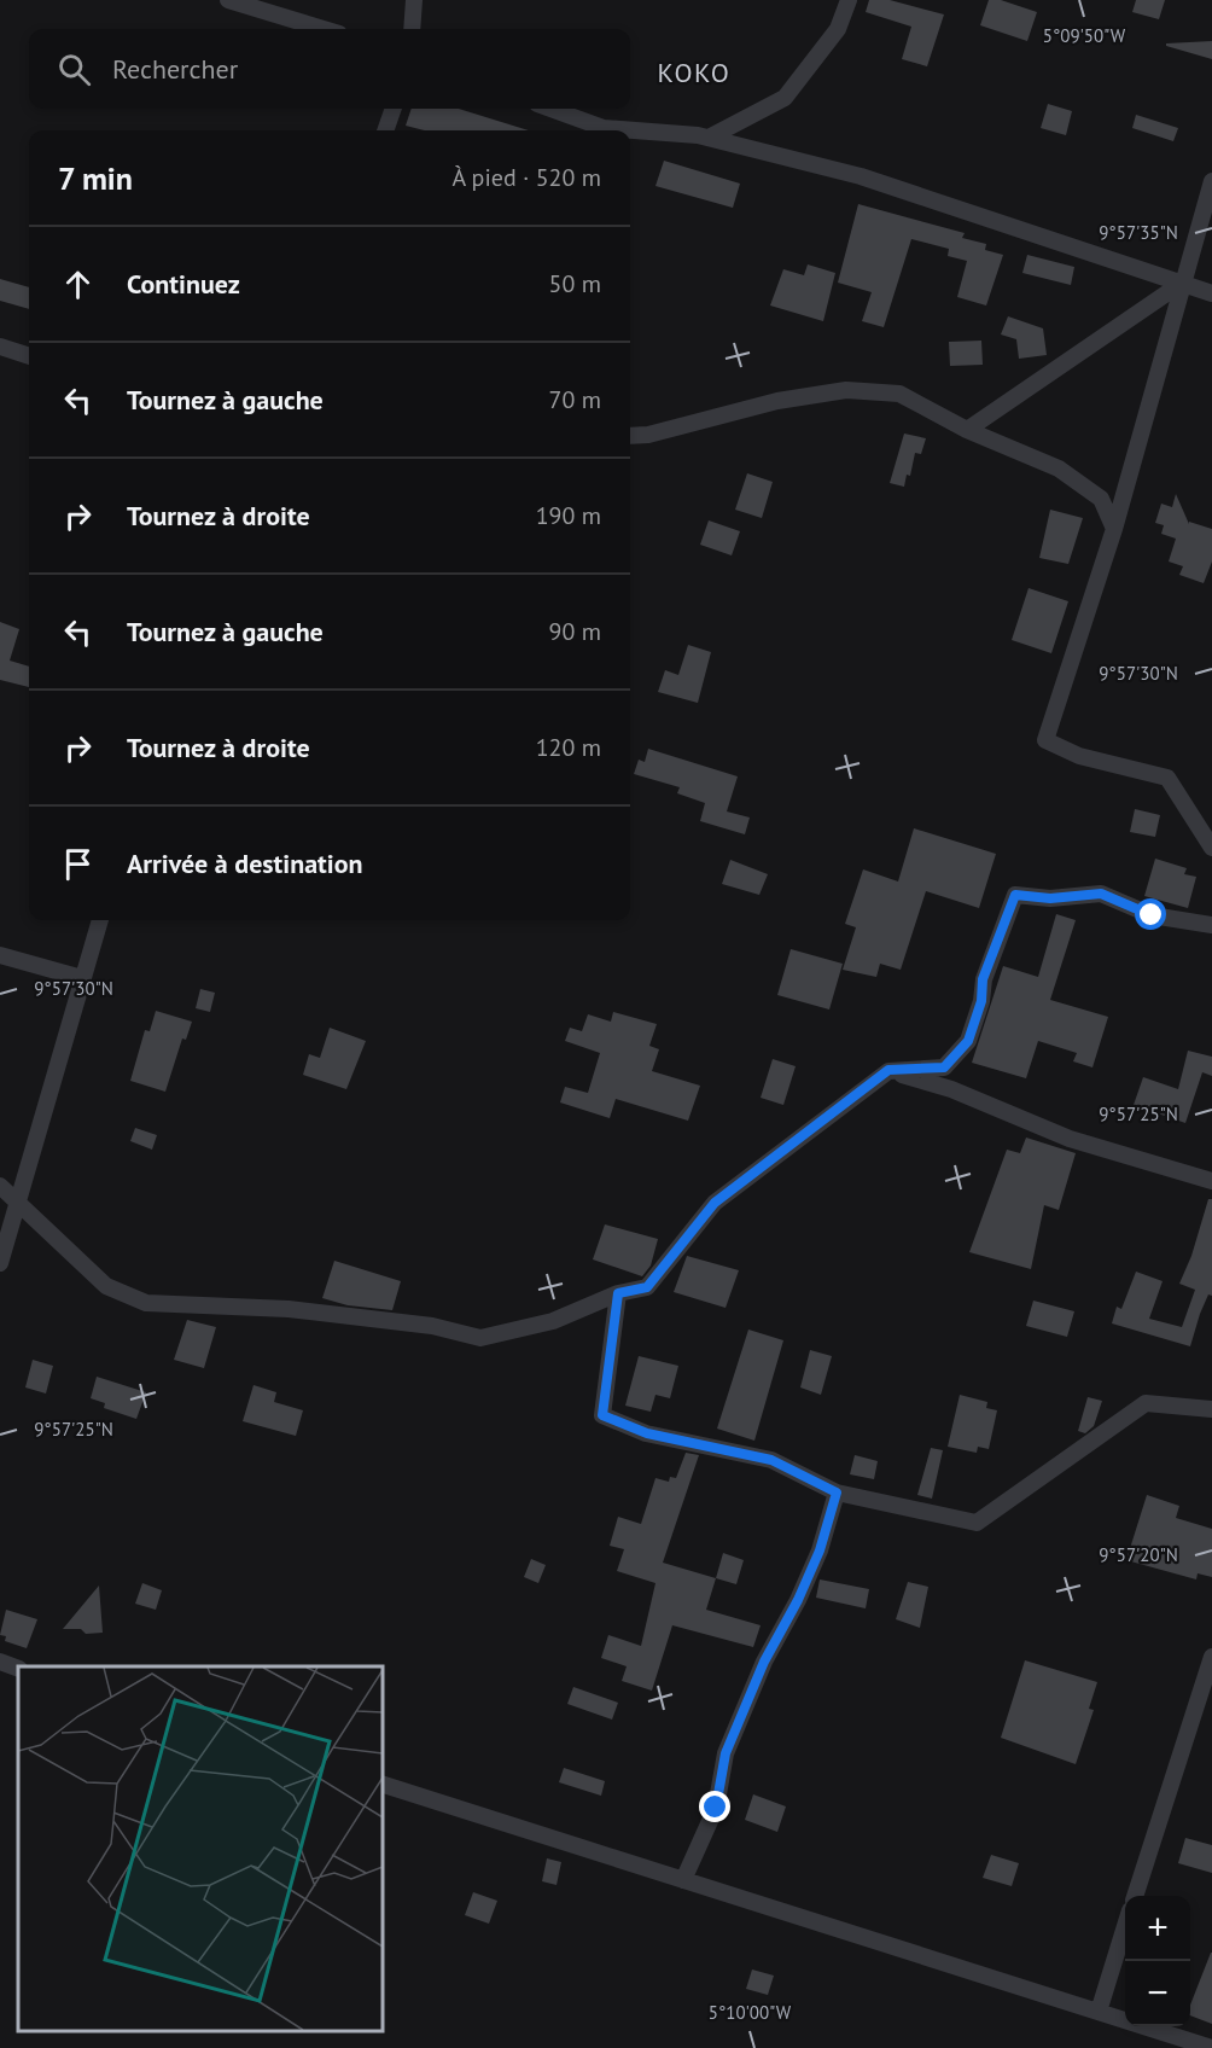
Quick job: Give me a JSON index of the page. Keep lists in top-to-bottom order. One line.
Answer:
{"districts":["KOKO"],"page":{"search":"Rechercher","heading":["7 min","À pied · 520 m"],"list":[["Continuez","50 m"],["Tournez à gauche","70 m"],["Tournez à droite","190 m"],["Tournez à gauche","90 m"],["Tournez à droite","120 m"],"Arrivée à destination"],"map_buttons":["+","−"]},"coordinates":["5°09'50\"W","9°57'35\"N","9°57'30\"N","9°57'25\"N","9°57'20\"N","5°10'00\"W"]}
